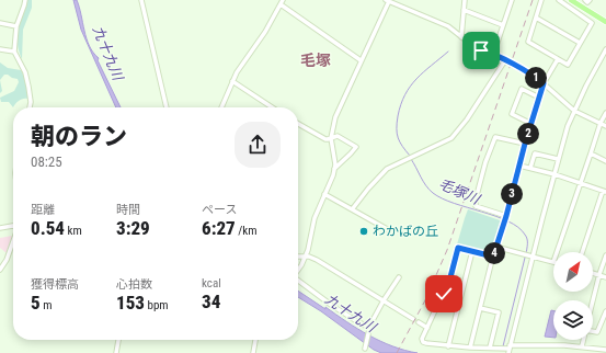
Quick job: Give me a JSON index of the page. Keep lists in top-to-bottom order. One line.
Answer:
{"districts":["毛塚"],"water":["九十九川","毛塚川"],"places":["わかばの丘"],"north":"top right","page":{"pins":["1","2","3","4"],"heading":["朝のラン","08:25"],"stats":[["距離","0.54 km"],["時間","3:29"],["ペース","6:27 /km"],["獲得標高","5 m"],["心拍数","153 bpm"],["kcal","34"]]}}
